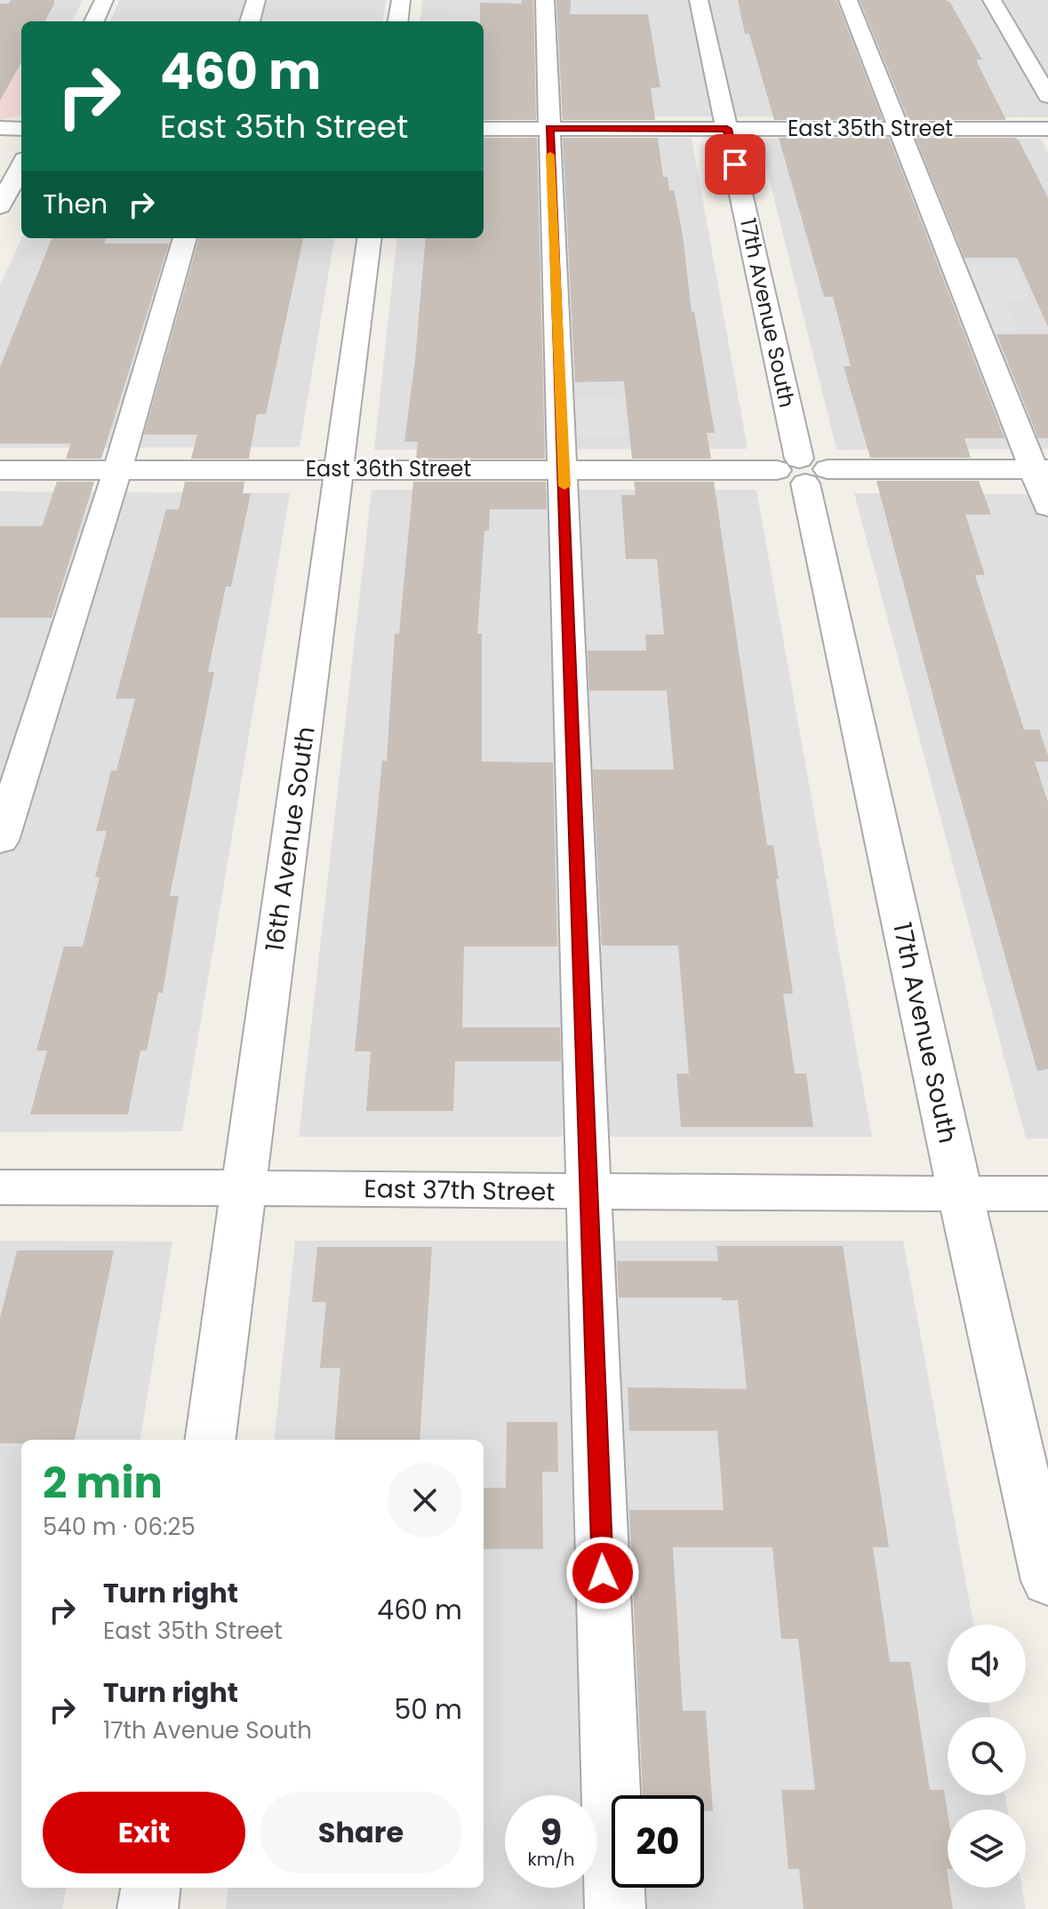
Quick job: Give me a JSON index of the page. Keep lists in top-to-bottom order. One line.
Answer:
{"streets":{"street":["East 35th Street","17th Avenue South","East 36th Street","16th Avenue South","East 37th Street"]},"crossings":[["East 35th Street","17th Avenue South"],["17th Avenue South","East 36th Street"],["17th Avenue South","East 37th Street"],["East 36th Street","16th Avenue South"],["16th Avenue South","East 37th Street"]],"page":{"turn":["460 m","East 35th Street"],"then":"Then","heading":["2 min","540 m · 06:25"],"list":[{"name":"Turn right","note":"East 35th Street","value":"460 m"},{"name":"Turn right","note":"17th Avenue South","value":"50 m"}],"buttons":["Exit","Share"],"speed":"9 km/h","limit":"20"}}
